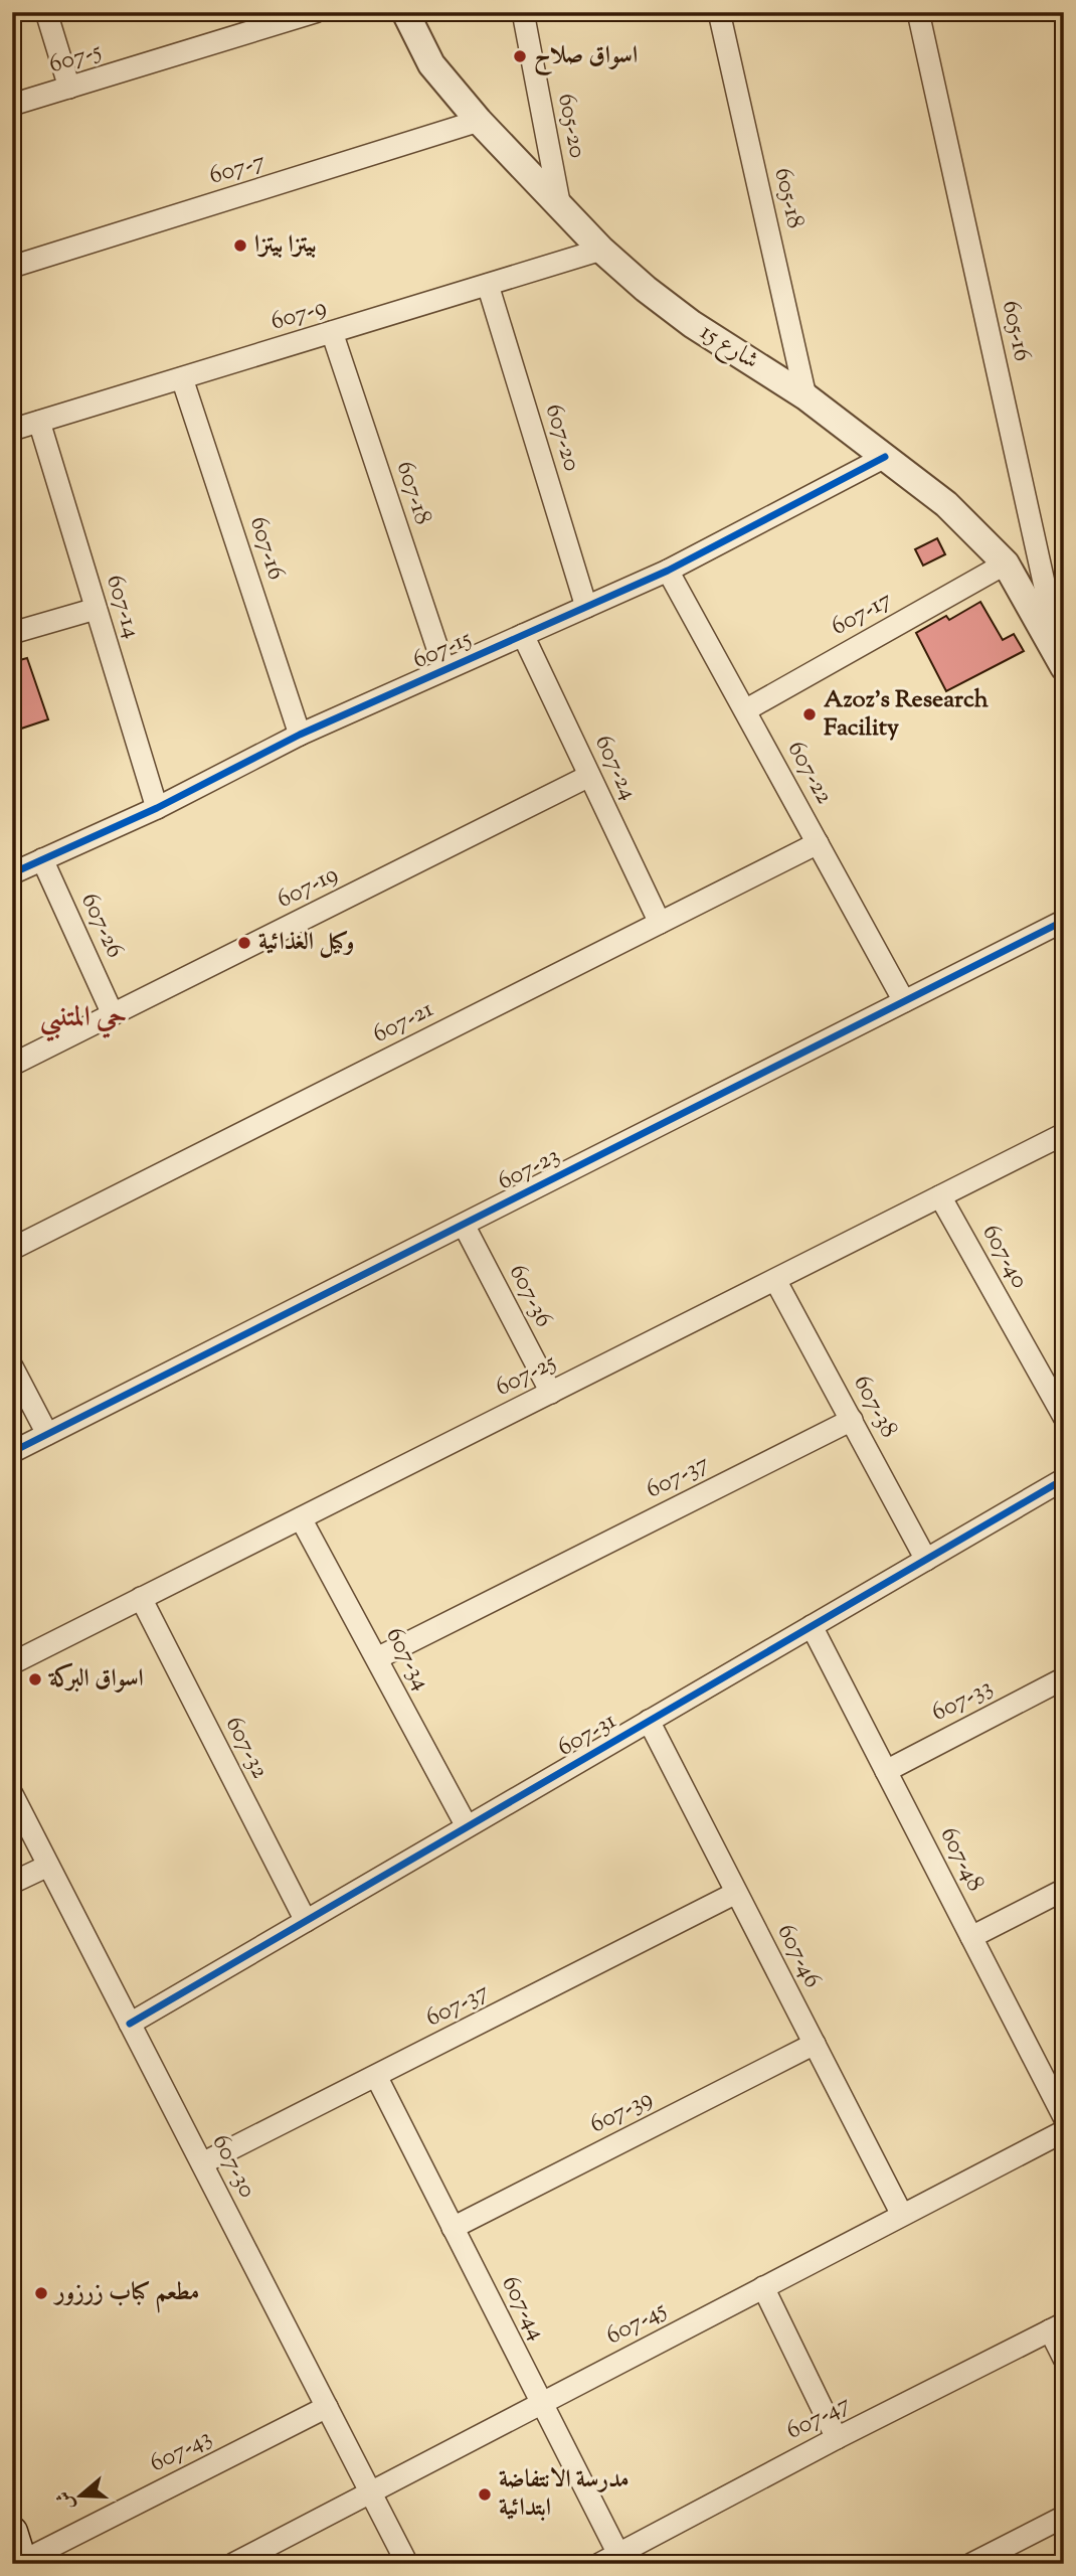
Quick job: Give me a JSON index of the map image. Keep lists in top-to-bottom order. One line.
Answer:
{"streets":{"street":["607-5","605-20","607-7","605-18","607-9","605-16","شارع 15","607-20","607-18","607-16","607-14","607-17","607-15","607-24","607-22","607-19","607-26","607-21","607-23","607-40","607-36","607-25","607-38","607-37","607-34","607-33","607-31","607-32","607-48","607-46","607-39","607-30","607-44","607-45","607-47","607-43"]},"crossings":[["605-20","شارع 15"],["607-7","شارع 15"],["605-18","شارع 15"],["607-9","شارع 15"],["607-9","607-20"],["607-9","607-18"],["607-9","607-16"],["607-9","607-14"],["605-16","شارع 15"],["شارع 15","607-17"],["شارع 15","607-15"],["607-20","607-15"],["607-18","607-15"],["607-16","607-15"],["607-14","607-15"],["607-17","607-22"],["607-15","607-24"],["607-15","607-22"],["607-15","607-26"],["607-24","607-19"],["607-24","607-21"],["607-22","607-21"],["607-22","607-23"],["607-19","607-26"],["607-23","607-36"],["607-40","607-25"],["607-36","607-25"],["607-25","607-38"],["607-25","607-34"],["607-25","607-32"],["607-38","607-37"],["607-38","607-31"],["607-37","607-34"],["607-37","607-46"],["607-37","607-30"],["607-37","607-44"],["607-34","607-31"],["607-33","607-48"],["607-31","607-32"],["607-31","607-48"],["607-31","607-46"],["607-31","607-30"],["607-46","607-39"],["607-46","607-45"],["607-39","607-44"],["607-30","607-45"],["607-30","607-43"],["607-44","607-45"],["607-44","607-47"]],"districts":["حي المتنبي"],"places":["اسواق صلاح","بيتزا بيتزا","Azoz's Research Facility","وكيل الغذائية","اسواق البركة","مطعم كباب زرزور","مدرسة الانتفاضة ابتدائية"],"north":"left"}
